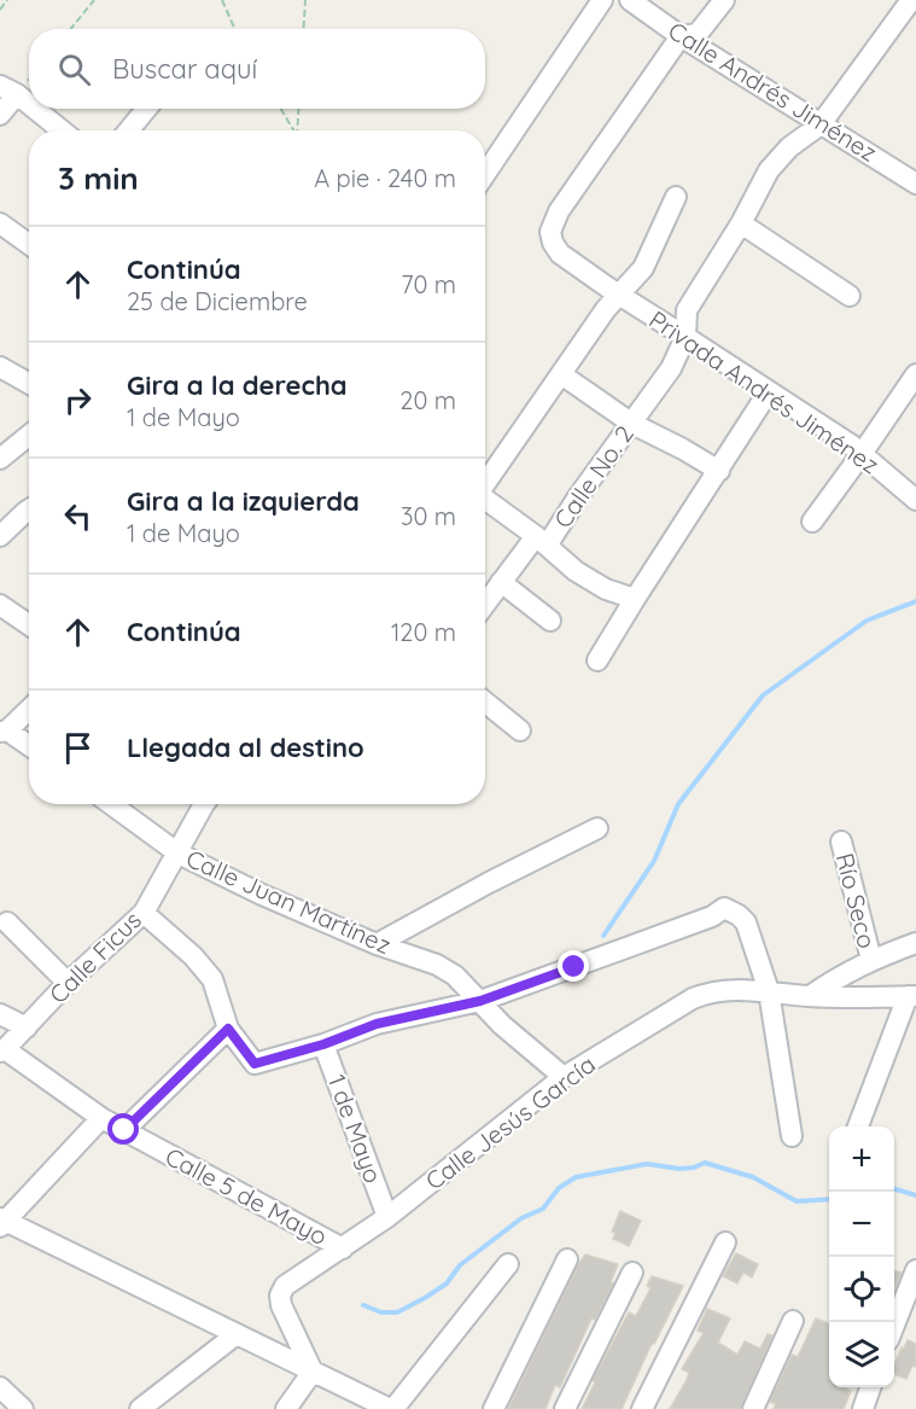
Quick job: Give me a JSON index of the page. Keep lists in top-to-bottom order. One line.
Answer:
{"streets":{"street":["Calle Andrés Jiménez","Privada Andrés Jiménez","Calle No. 2","Río Seco","Calle Juan Martínez","Calle Ficus","Calle Jesús García","1 de Mayo","Calle 5 de Mayo"]},"crossings":[["Calle Andrés Jiménez","Privada Andrés Jiménez"],["Calle Andrés Jiménez","Calle No. 2"],["Privada Andrés Jiménez","Calle No. 2"],["Calle Juan Martínez","Calle Ficus"],["Calle Juan Martínez","Calle Jesús García"],["Calle Ficus","1 de Mayo"],["Calle Ficus","Calle 5 de Mayo"],["Calle Jesús García","1 de Mayo"],["Calle Jesús García","Calle 5 de Mayo"]],"page":{"search":"Buscar aquí","heading":["3 min","A pie · 240 m"],"list":[["Continúa","25 de Diciembre","70 m"],["Gira a la derecha","1 de Mayo","20 m"],["Gira a la izquierda","1 de Mayo","30 m"],["Continúa","120 m"],"Llegada al destino"],"map_buttons":["+","−"]}}
